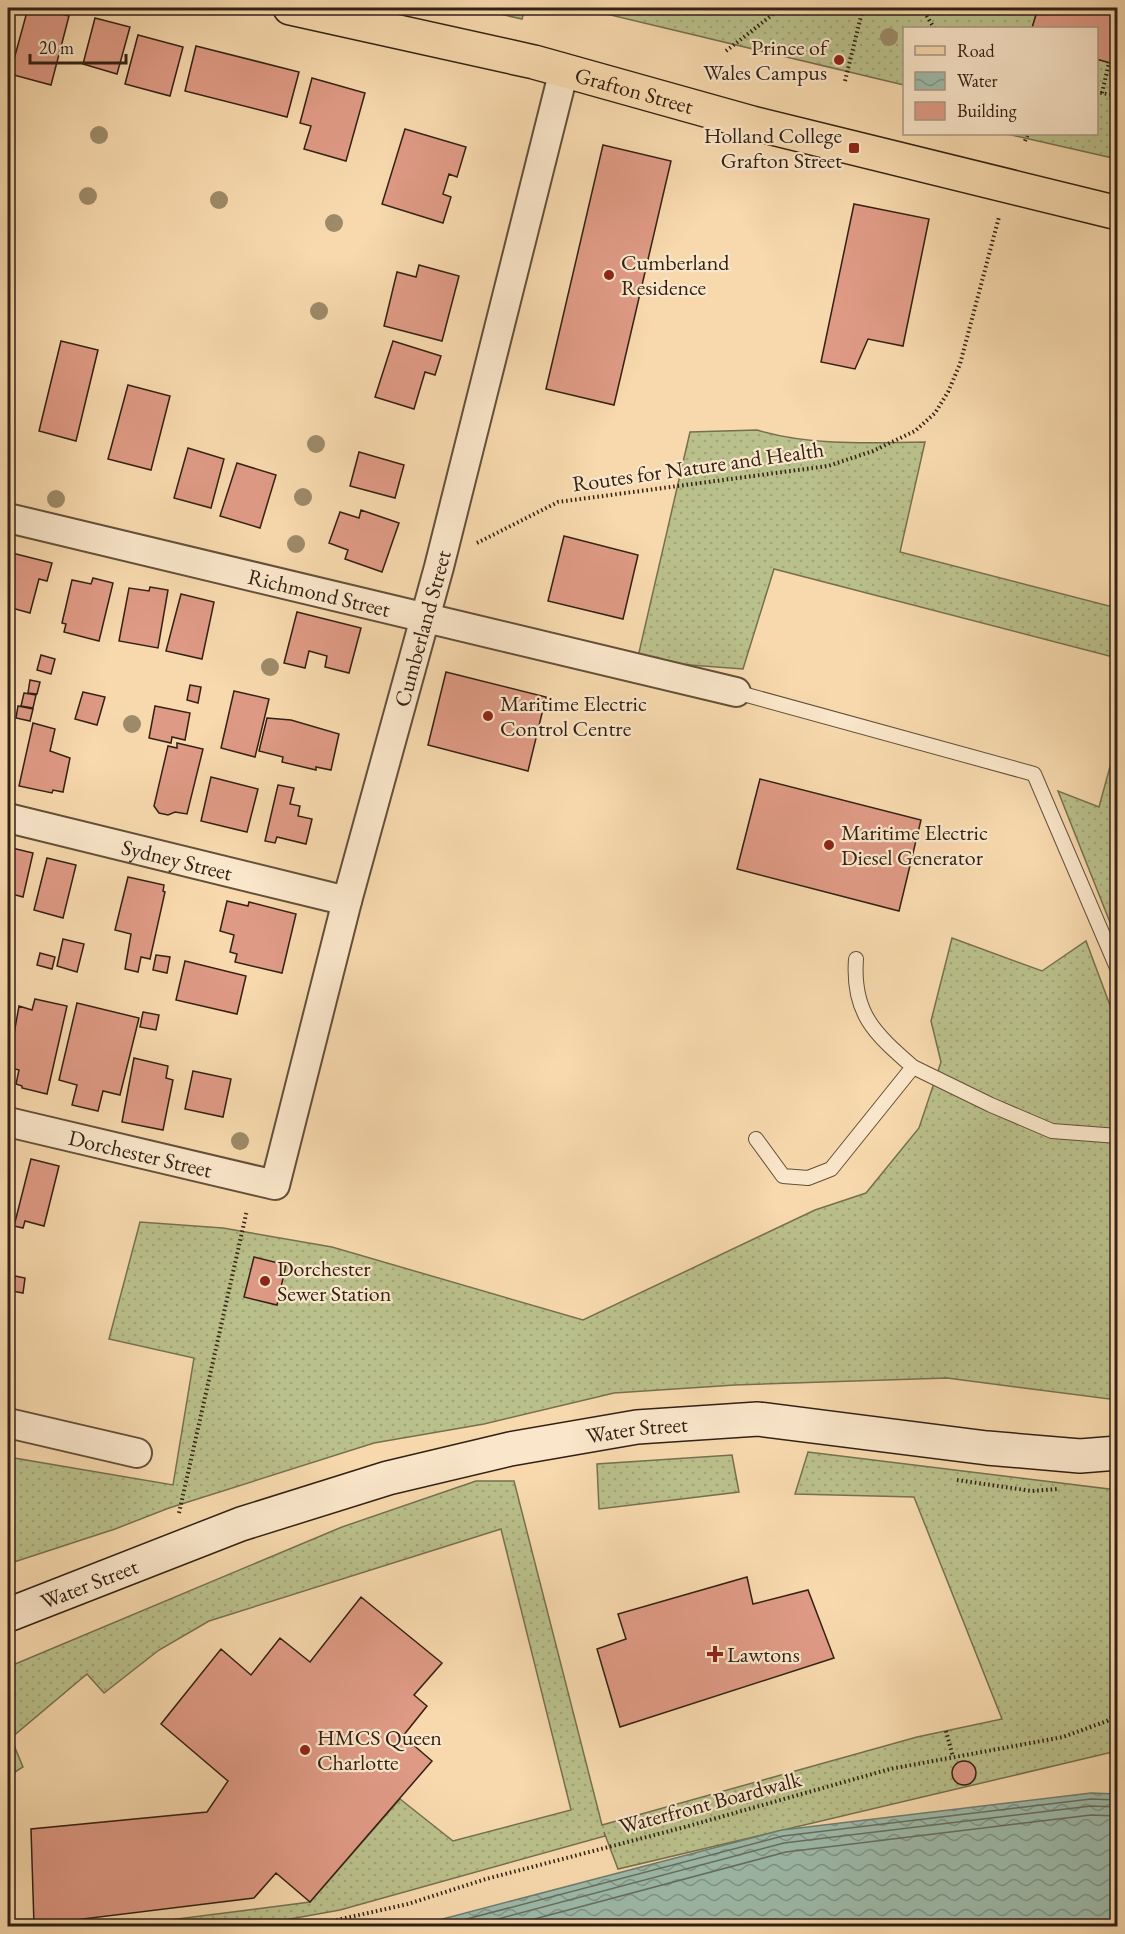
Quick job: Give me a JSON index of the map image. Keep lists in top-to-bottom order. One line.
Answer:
{"streets":{"main road":["Grafton Street"],"street":["Richmond Street","Cumberland Street","Sydney Street","Dorchester Street","Water Street"],"path":["Routes for Nature and Health","Waterfront Boardwalk"]},"crossings":[["Grafton Street","Cumberland Street"],["Routes for Nature and Health","Cumberland Street"],["Richmond Street","Cumberland Street"],["Cumberland Street","Sydney Street"],["Cumberland Street","Dorchester Street"]],"places":{"other":["Prince of Wales Campus","Cumberland Residence","Maritime Electric Control Centre","Maritime Electric Diesel Generator","Dorchester Sewer Station","HMCS Queen Charlotte"],"transit":["Holland College Grafton Street"],"health":["Lawtons"]},"legend":["Road","Water","Building"],"scale_bar":"20 m"}
